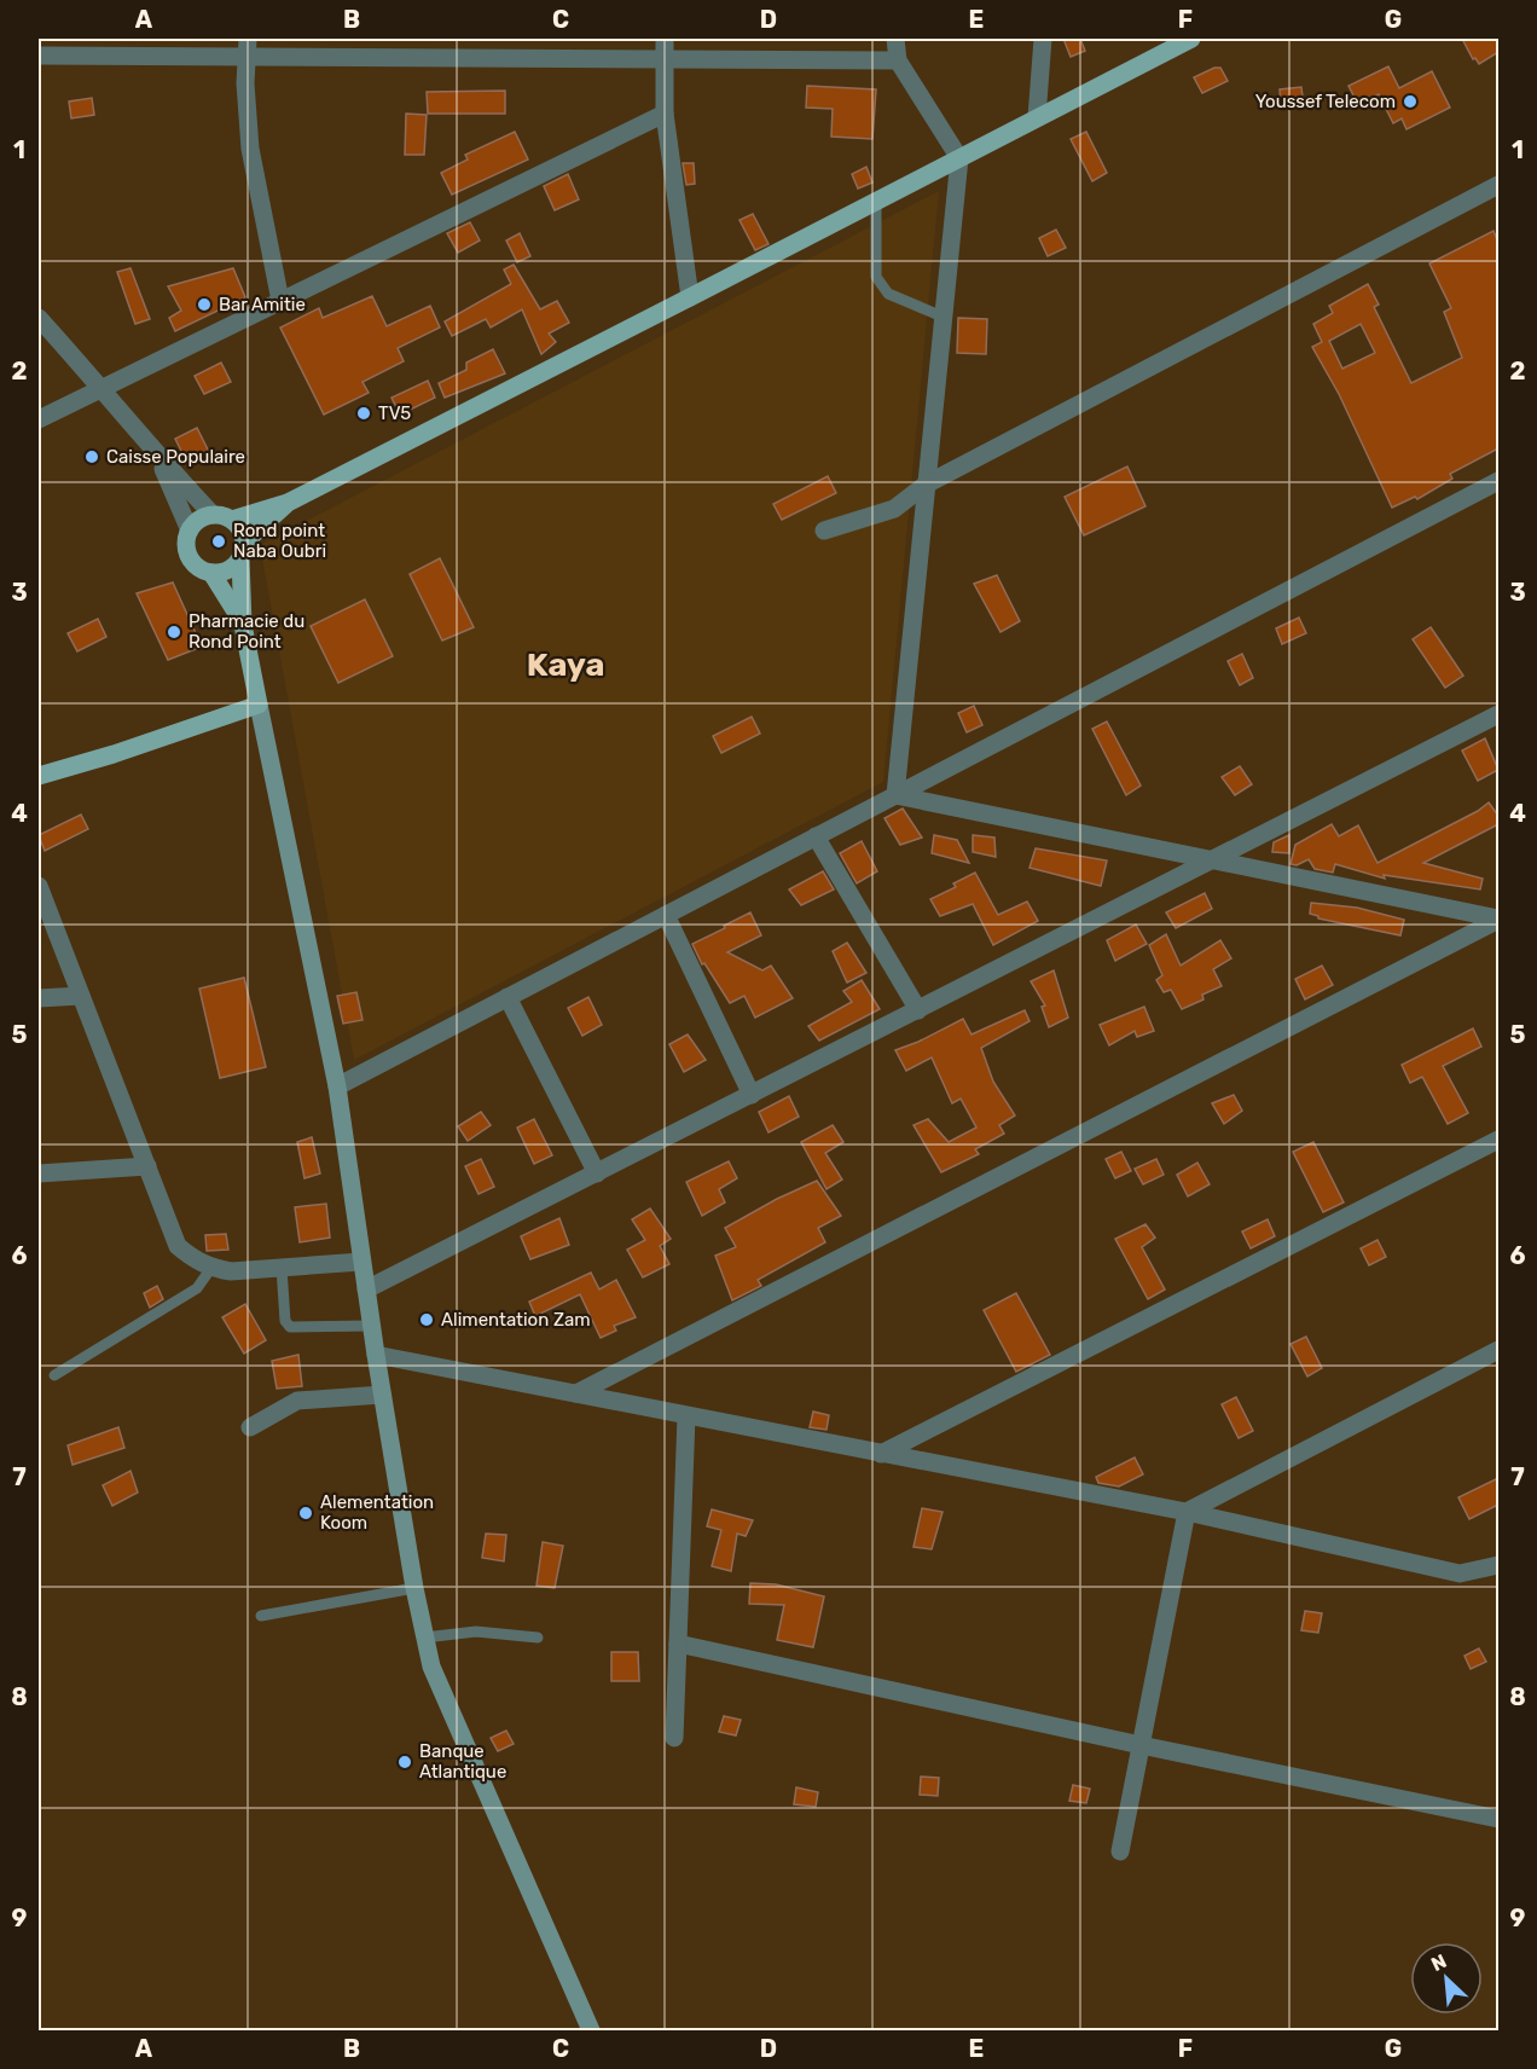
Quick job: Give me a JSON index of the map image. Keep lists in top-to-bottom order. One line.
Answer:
{"districts":["Kaya"],"places":["Youssef Telecom","Bar Amitie","TV5","Caisse Populaire","Rond point Naba Oubri","Pharmacie du Rond Point","Alimentation Zam","Alementation Koom","Banque Atlantique"],"north":"top left","grid":{"columns":["A","B","C","D","E","F","G"],"rows":["1","2","3","4","5","6","7","8","9"]}}
